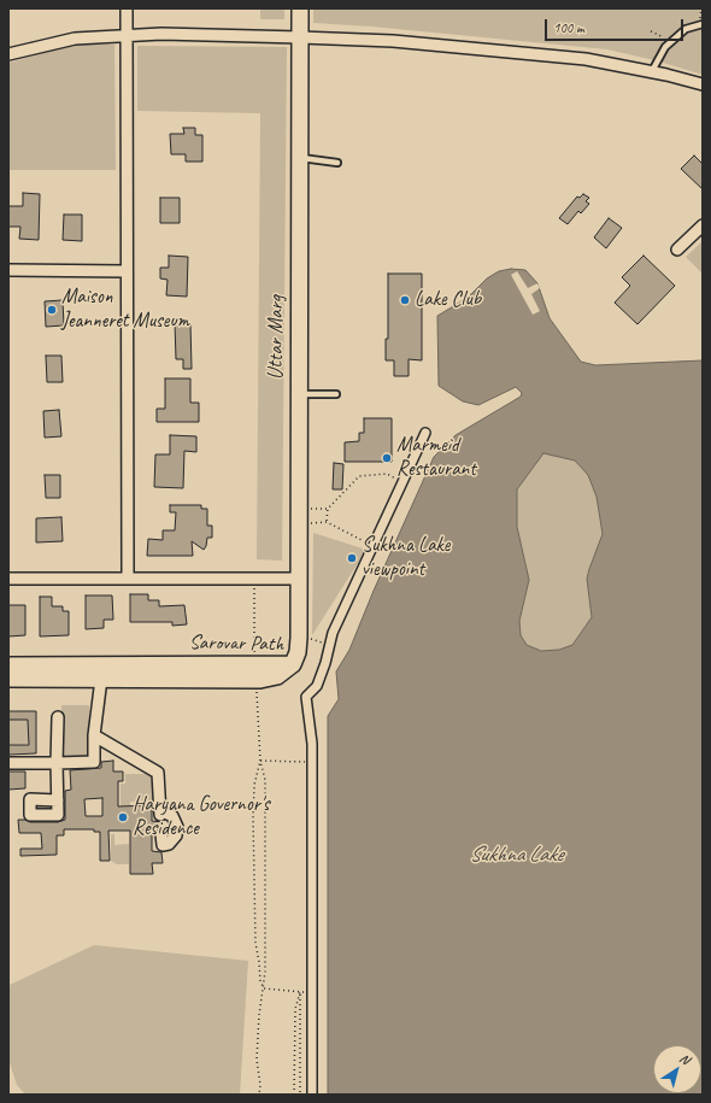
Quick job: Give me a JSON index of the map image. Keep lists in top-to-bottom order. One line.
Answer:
{"streets":{"main road":["Uttar Marg","Sarovar Path"]},"crossings":[["Uttar Marg","Sarovar Path"]],"water":["Sukhna Lake"],"places":["Lake Club","Maison Jeanneret Museum","Marmeid Restaurant","Sukhna Lake viewpoint","Haryana Governor's Residence"],"scale_bar":"100 m","north":"top right"}
